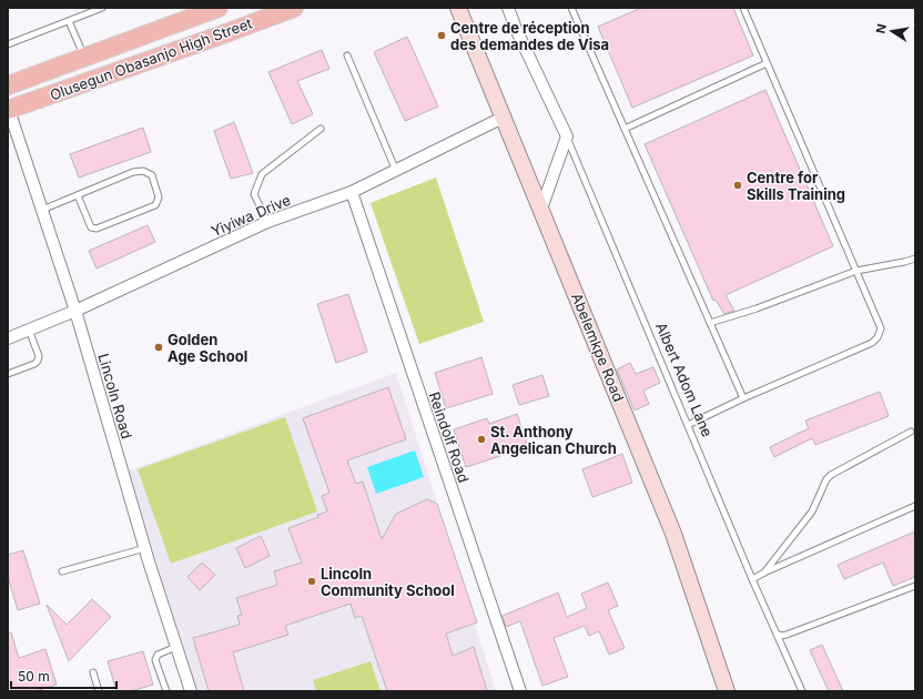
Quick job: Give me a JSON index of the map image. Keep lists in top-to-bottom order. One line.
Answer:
{"streets":{"main road":["Olusegun Obasanjo High Street"],"street":["Yiyiwa Drive","Abelemkpe Road","Albert Adom Lane","Lincoln Road","Reindolf Road"]},"crossings":[["Olusegun Obasanjo High Street","Lincoln Road"],["Yiyiwa Drive","Abelemkpe Road"],["Yiyiwa Drive","Lincoln Road"],["Yiyiwa Drive","Reindolf Road"]],"places":["Centre de réception des demandes de Visa","Centre for Skills Training","Golden Age School","St. Anthony Angelican Church","Lincoln Community School"],"scale_bar":"50 m","north":"left"}
